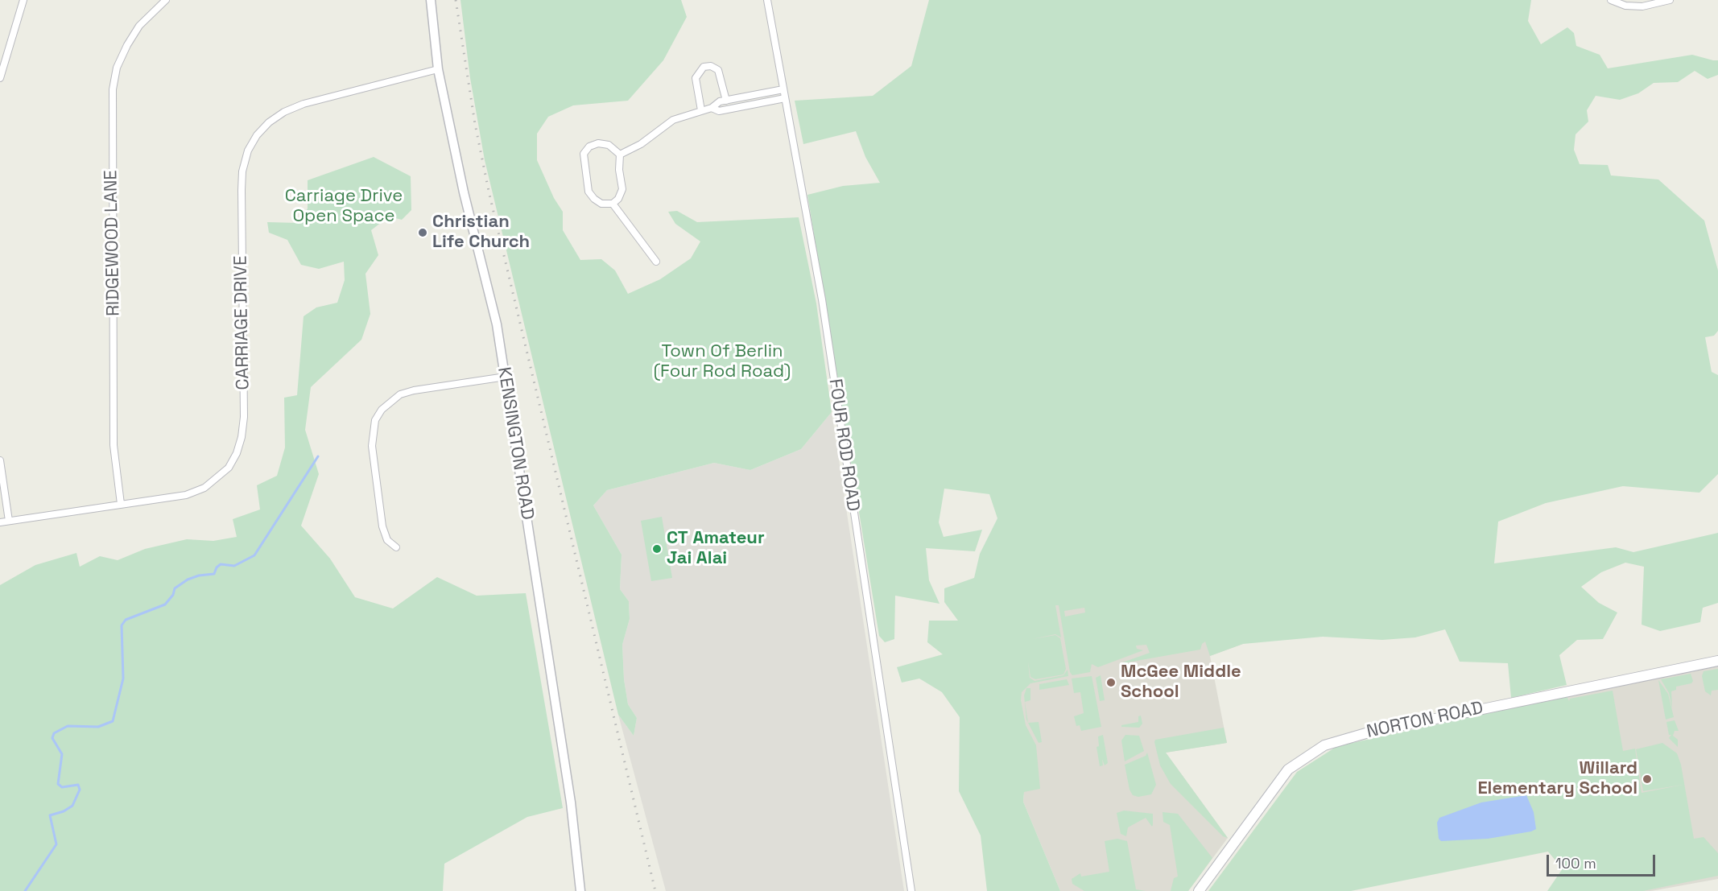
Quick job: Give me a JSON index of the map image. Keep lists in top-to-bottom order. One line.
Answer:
{"streets":{"main road":["NORTON ROAD"],"street":["RIDGEWOOD LANE","CARRIAGE DRIVE","KENSINGTON ROAD","FOUR ROD ROAD"]},"crossings":[["RIDGEWOOD LANE","CARRIAGE DRIVE"],["CARRIAGE DRIVE","KENSINGTON ROAD"]],"parks":["Carriage Drive Open Space","Town Of Berlin (Four Rod Road)"],"places":["Christian Life Church","CT Amateur Jai Alai","McGee Middle School","Willard Elementary School"],"scale_bar":"100 m"}
